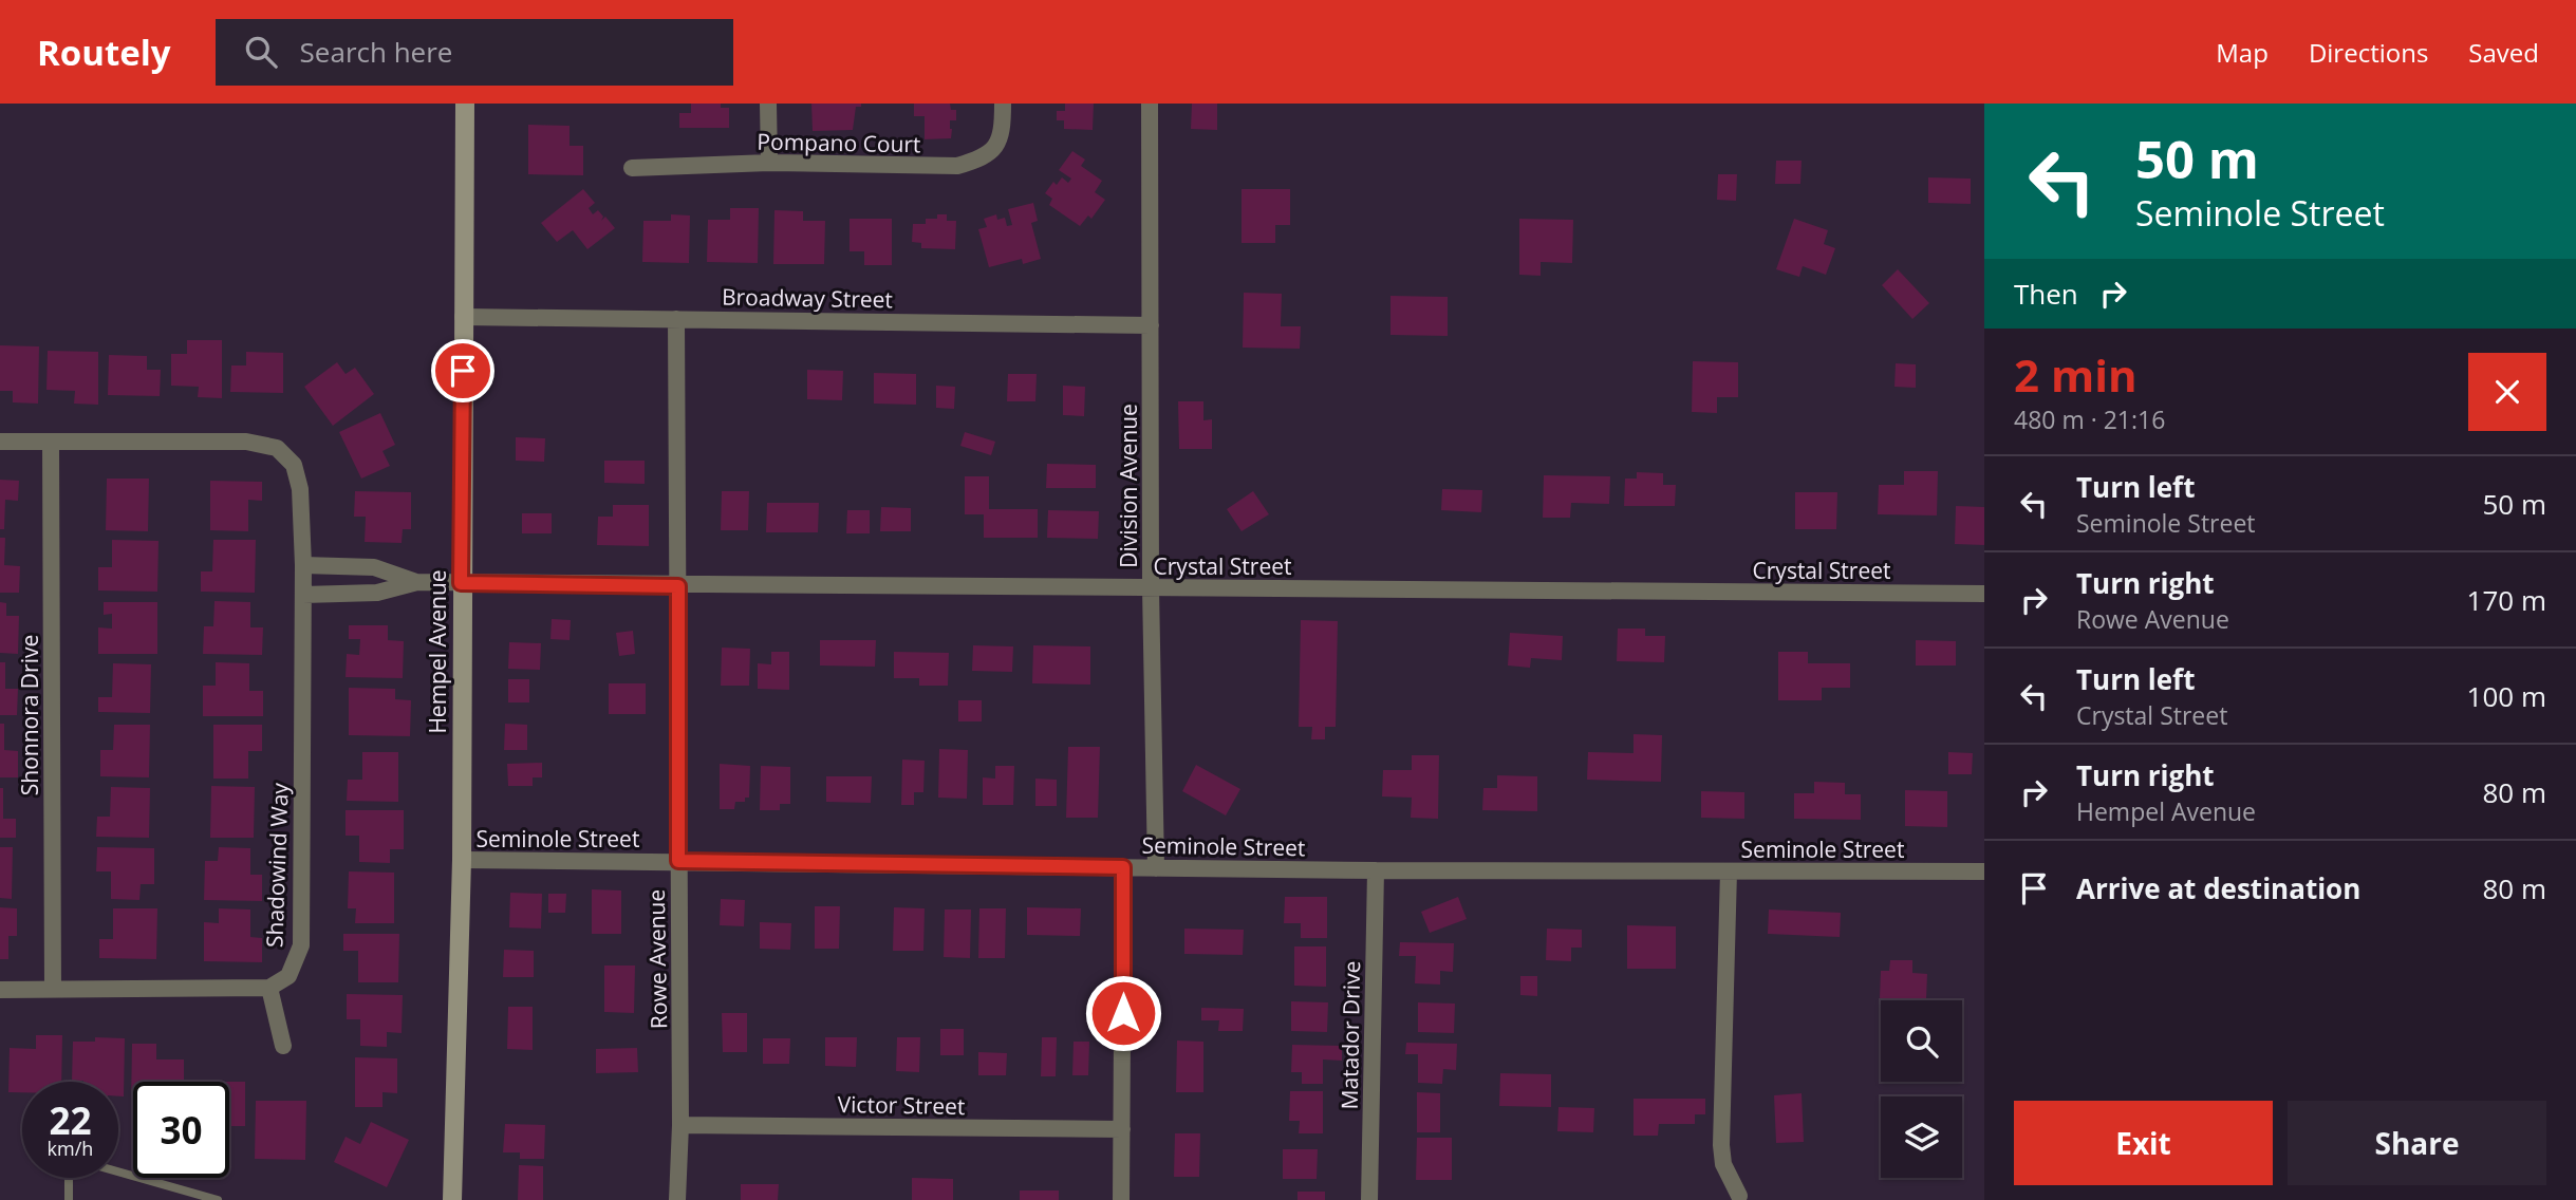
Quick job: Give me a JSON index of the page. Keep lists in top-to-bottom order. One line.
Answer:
{"streets":{"street":["Pompano Court","Broadway Street","Division Avenue","Crystal Street","Hempel Avenue","Shonnora Drive","Seminole Street","Shadowind Way","Rowe Avenue","Matador Drive","Victor Street"]},"crossings":[["Broadway Street","Division Avenue"],["Broadway Street","Hempel Avenue"],["Broadway Street","Rowe Avenue"],["Division Avenue","Crystal Street"],["Division Avenue","Seminole Street"],["Crystal Street","Hempel Avenue"],["Crystal Street","Rowe Avenue"],["Hempel Avenue","Seminole Street"],["Shonnora Drive","Shadowind Way"],["Seminole Street","Rowe Avenue"],["Seminole Street","Matador Drive"],["Rowe Avenue","Victor Street"]],"page":{"header":"Routely","search":"Search here","nav":["Map","Directions","Saved"],"turn":["50 m","Seminole Street"],"then":"Then","heading":["2 min","480 m · 21:16"],"list":[{"name":"Turn left","note":"Seminole Street","value":"50 m"},{"name":"Turn right","note":"Rowe Avenue","value":"170 m"},{"name":"Turn left","note":"Crystal Street","value":"100 m"},{"name":"Turn right","note":"Hempel Avenue","value":"80 m"},{"name":"Arrive at destination","value":"80 m"}],"speed":"22 km/h","limit":"30","buttons":["Exit","Share"]}}
